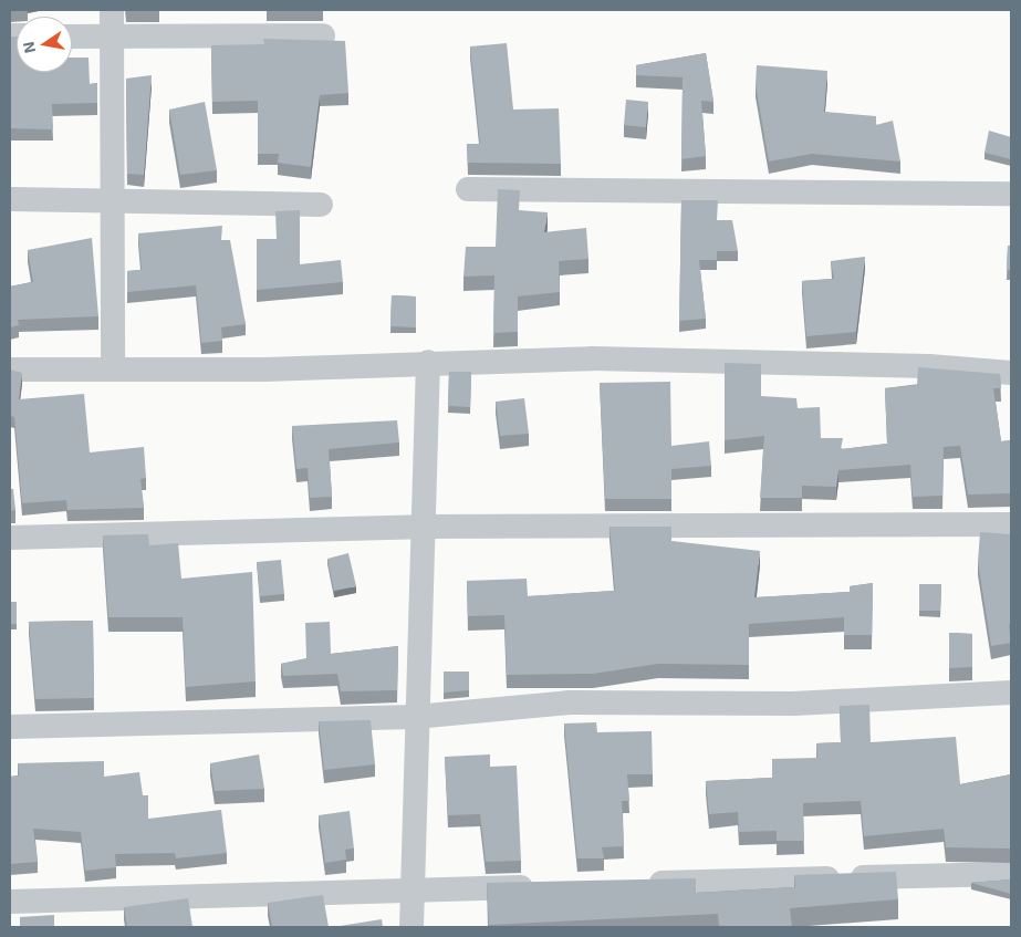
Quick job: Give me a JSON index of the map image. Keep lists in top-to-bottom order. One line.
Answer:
{"north":"left"}
